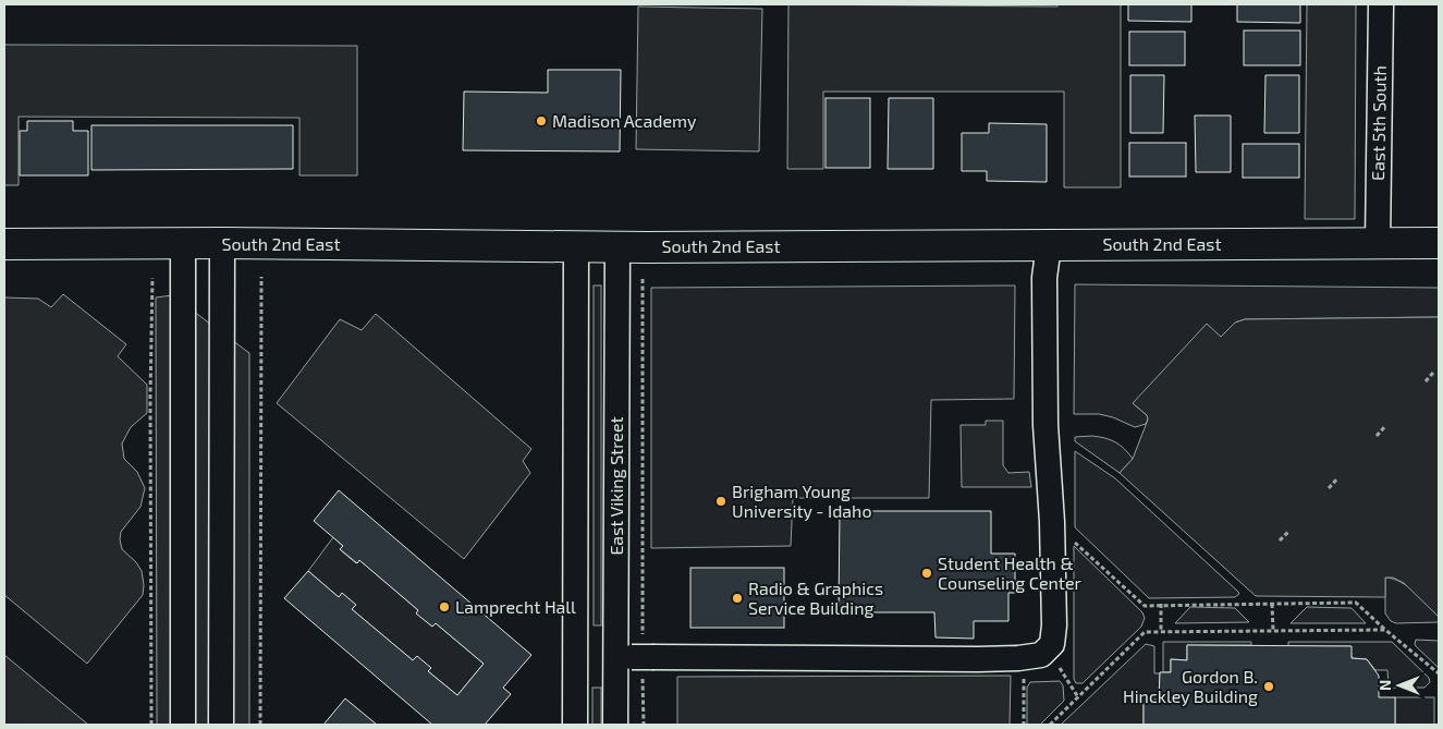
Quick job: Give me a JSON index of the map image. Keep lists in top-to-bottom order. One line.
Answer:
{"streets":{"main road":["South 2nd East"],"street":["East 5th South","East Viking Street"]},"crossings":[["East 5th South","South 2nd East"],["South 2nd East","East Viking Street"]],"places":["Madison Academy","Brigham Young University - Idaho","Student Health & Counseling Center","Radio & Graphics Service Building","Lamprecht Hall","Gordon B. Hinckley Building"],"north":"left"}
